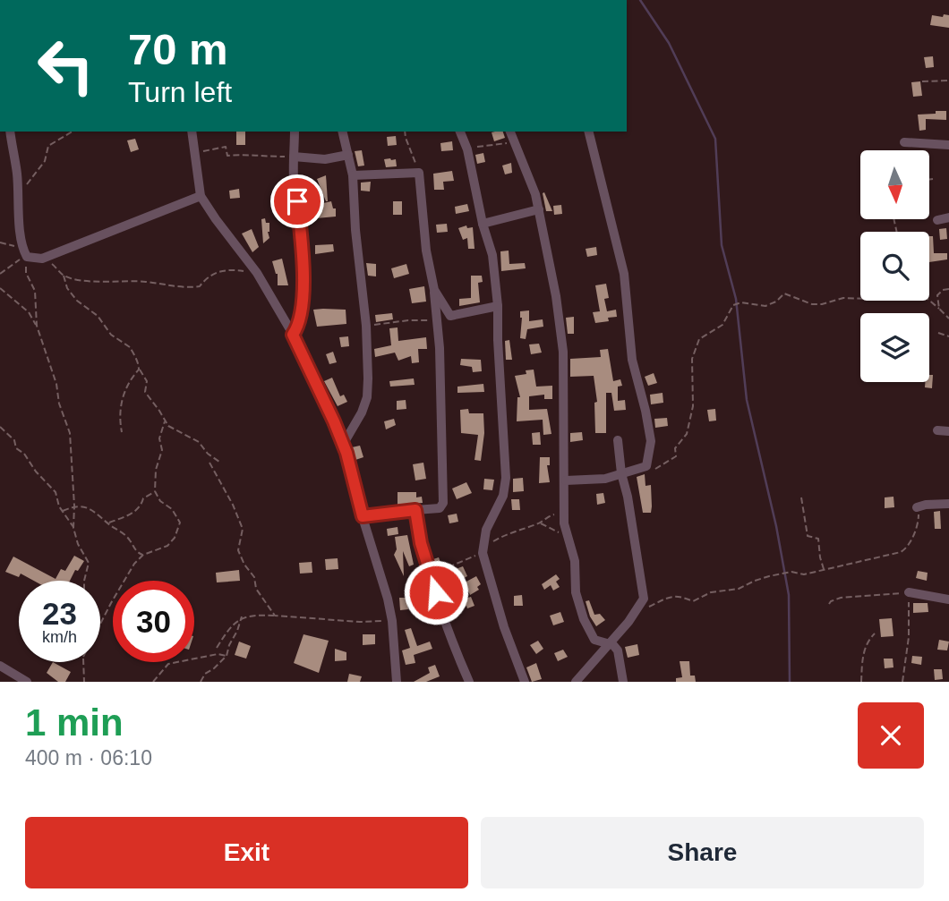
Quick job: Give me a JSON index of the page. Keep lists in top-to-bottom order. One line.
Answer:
{"north":"bottom","page":{"turn":["70 m","Turn left"],"speed":"23 km/h","limit":"30","heading":["1 min","400 m · 06:10"],"buttons":["Exit","Share"]}}
